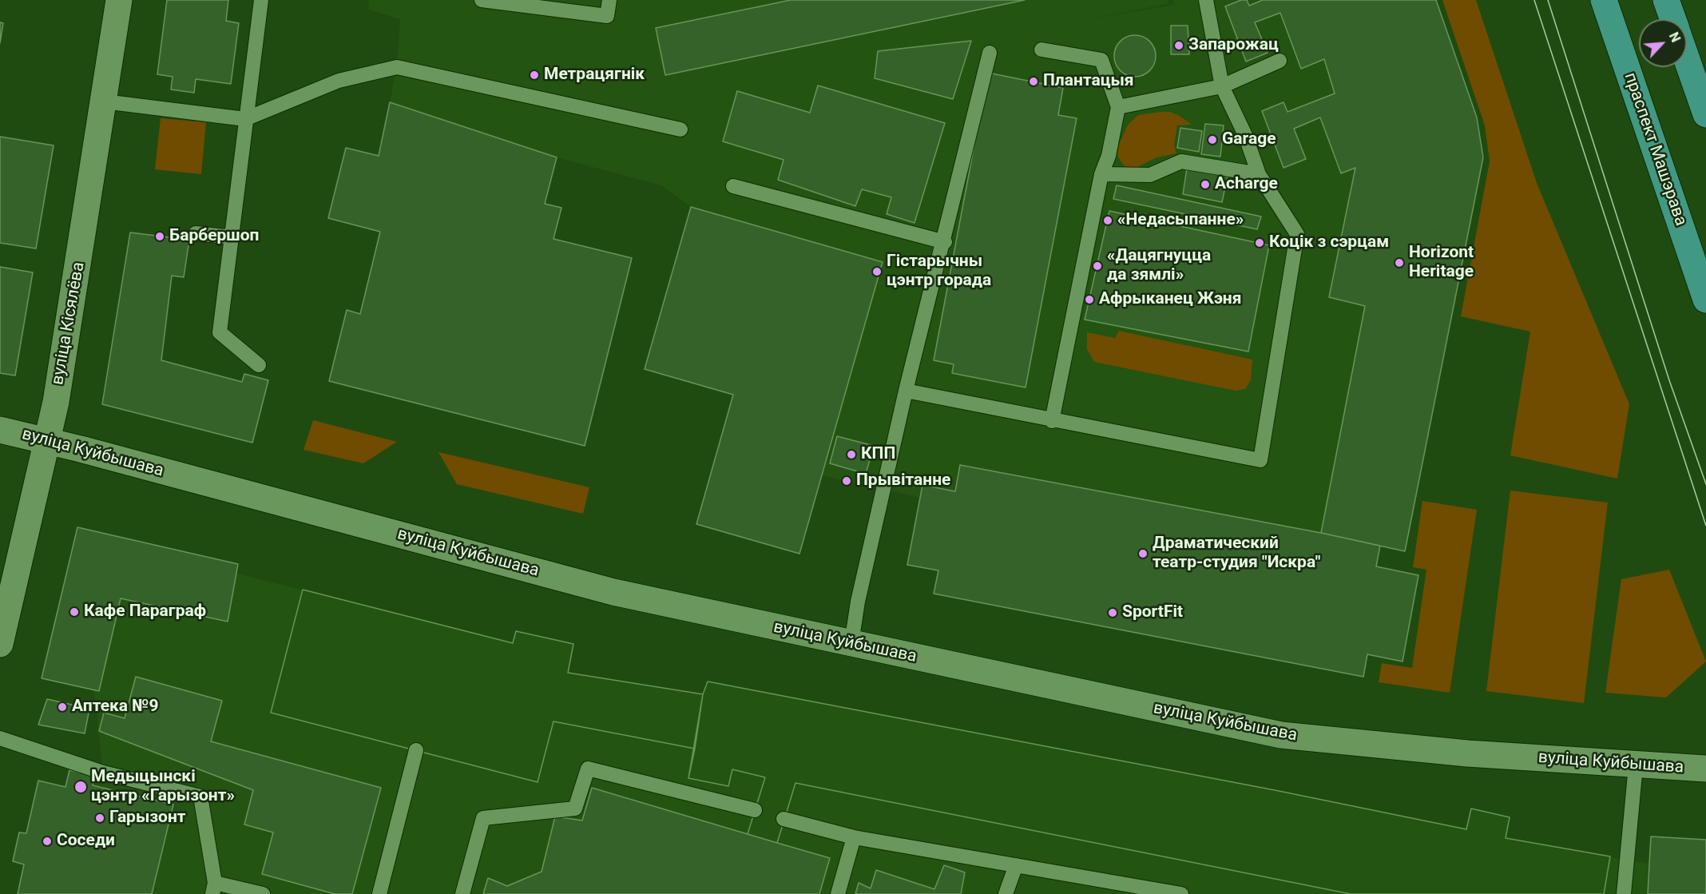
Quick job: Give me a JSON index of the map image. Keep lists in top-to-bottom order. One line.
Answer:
{"streets":{"main road":["праспект Машэрава","вуліца Кісялёва","вуліца Куйбышава"]},"crossings":[["вуліца Кісялёва","вуліца Куйбышава"]],"places":["Запарожац","Метрацягнік","Плантацыя","Garage","Acharge","«Недасыпанне»","Барбершоп","Коцік з сэрцам","Horizont Heritage","«Дацягнуцца да зямлі»","Гістарычны цэнтр горада","Афрыканец Жэня","КПП","Прывітанне","Драматический театр-студия \"Искра\"","Кафе Параграф","SportFit","Аптека №9","Медыцынскі цэнтр «Гарызонт»","Гарызонт","Соседи"],"north":"top right"}
